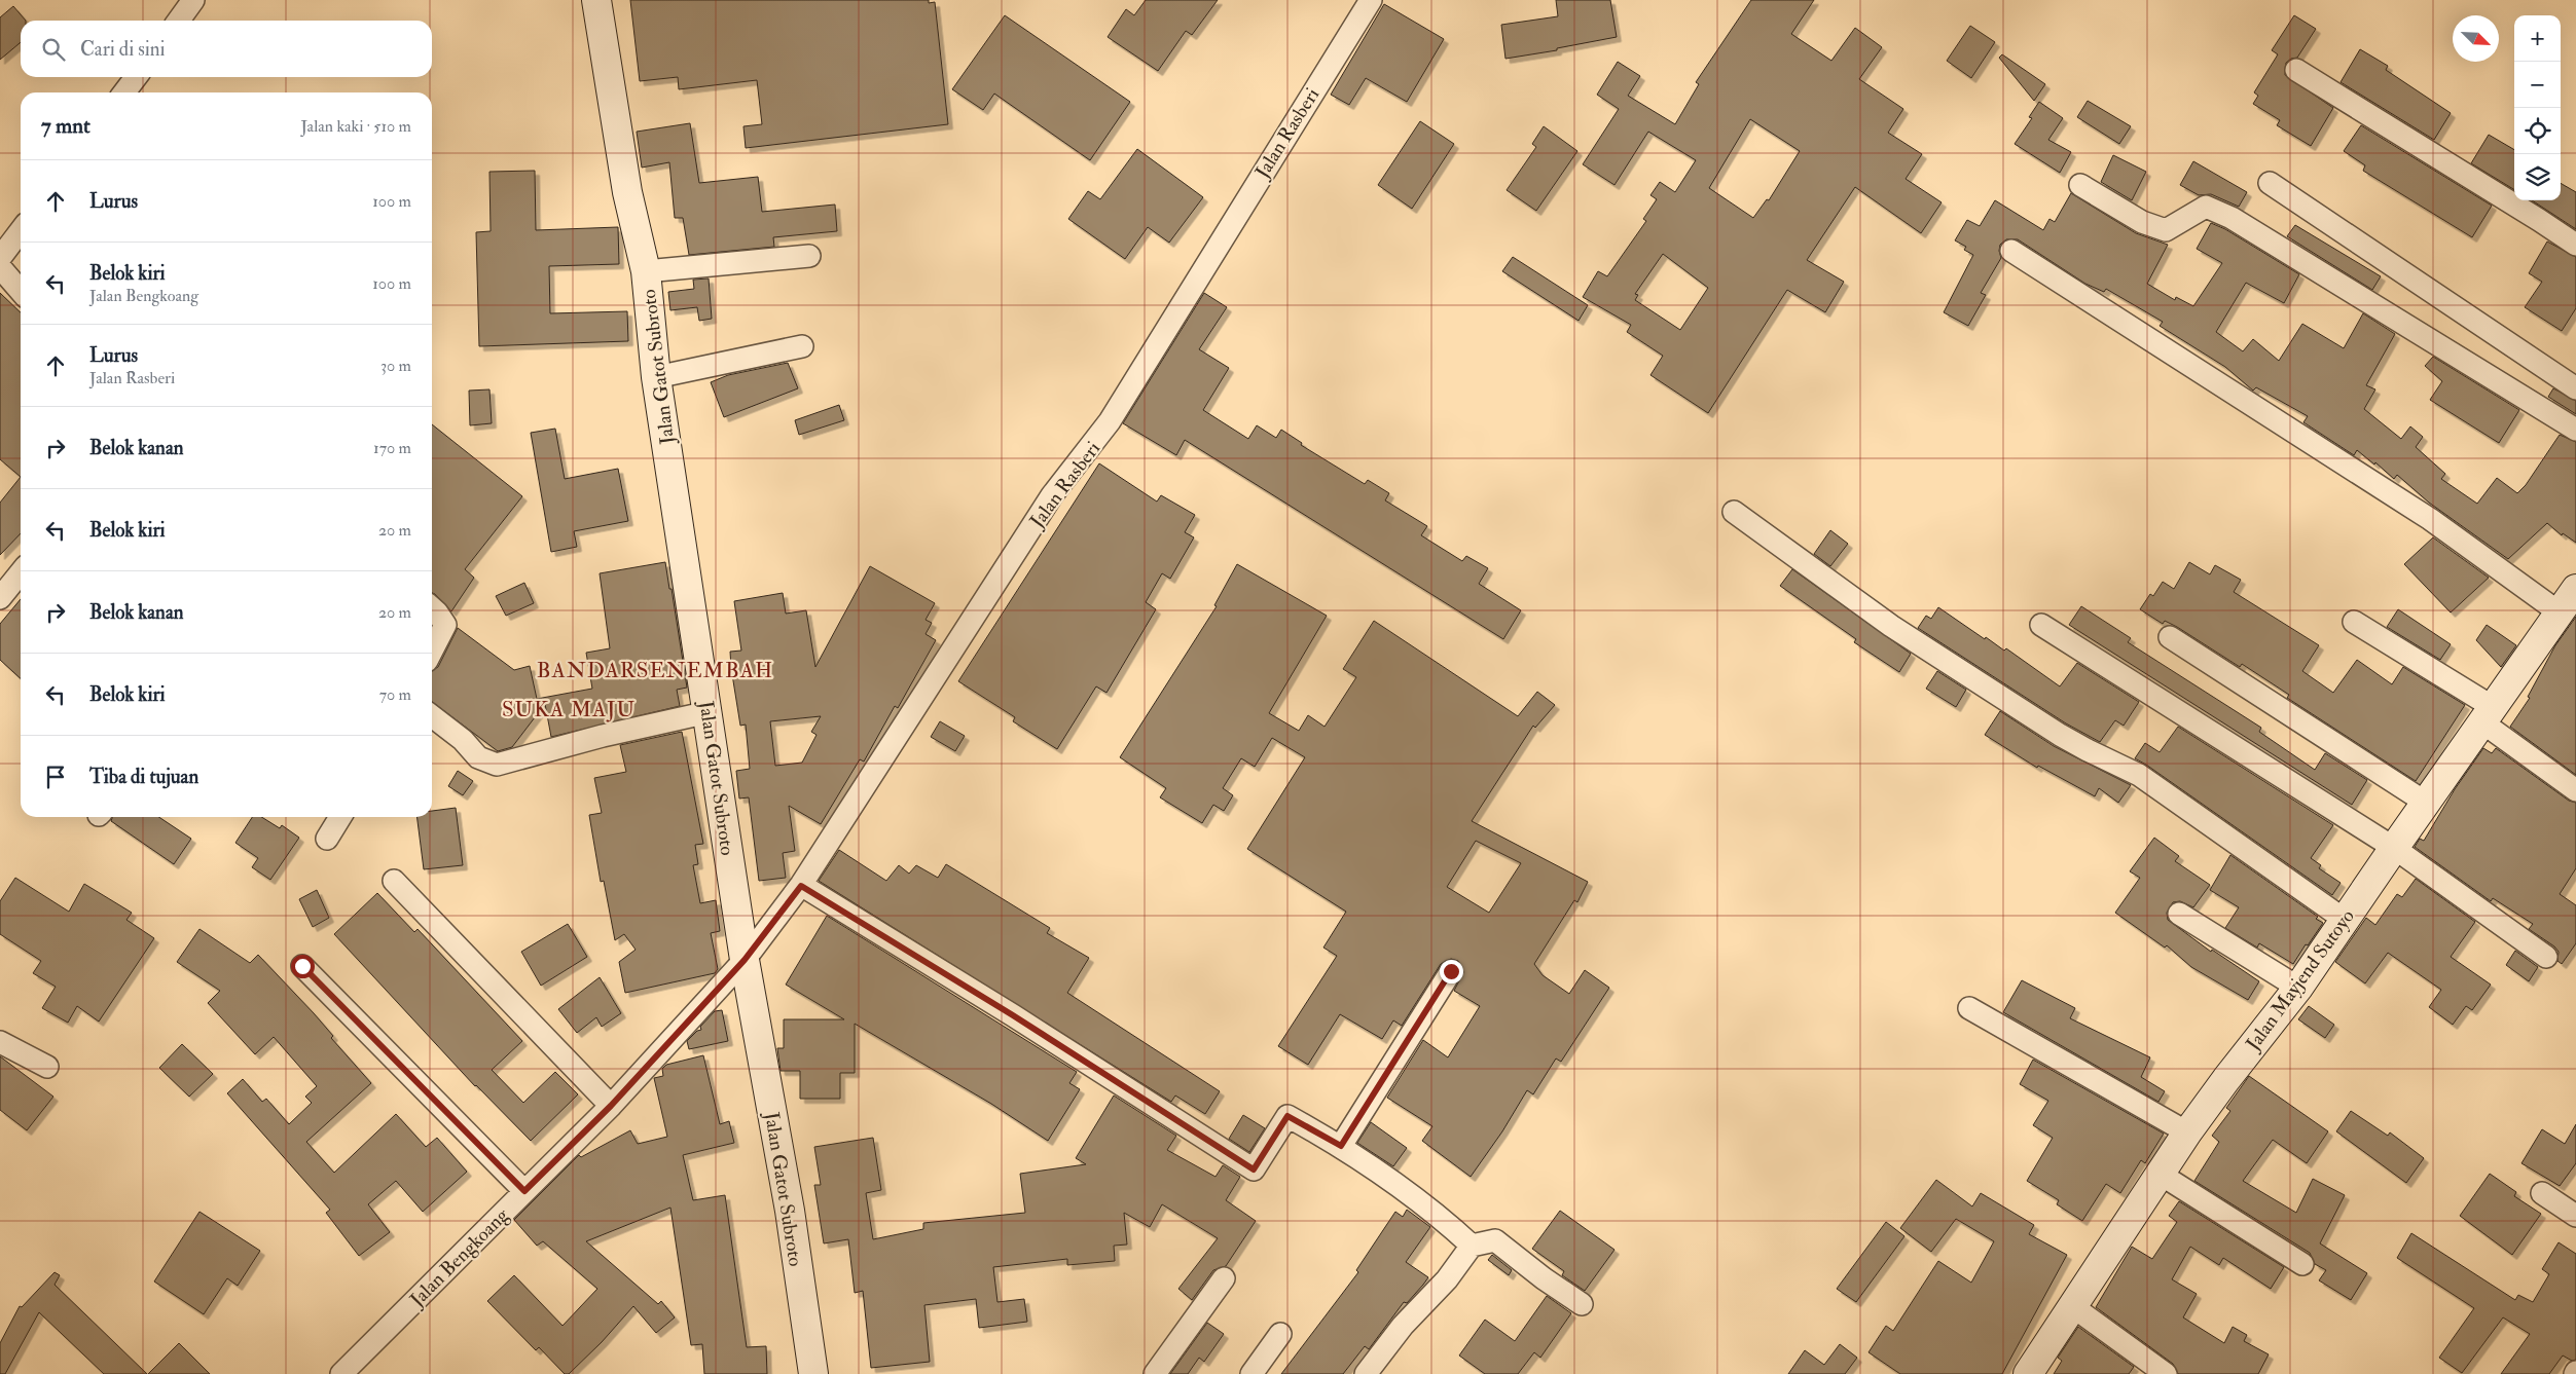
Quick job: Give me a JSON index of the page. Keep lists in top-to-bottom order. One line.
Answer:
{"streets":{"main road":["Jalan Gatot Subroto","Jalan Mayjend Sutoyo"],"street":["Jalan Rasberi","Jalan Bengkoang"]},"crossings":[["Jalan Rasberi","Jalan Gatot Subroto"],["Jalan Rasberi","Jalan Bengkoang"],["Jalan Gatot Subroto","Jalan Bengkoang"]],"districts":["BANDARSENEMBAH","SUKA MAJU"],"north":"bottom right","page":{"map_buttons":["+","−"],"search":"Cari di sini","heading":["7 mnt","Jalan kaki · 510 m"],"list":[["Lurus","100 m"],["Belok kiri","Jalan Bengkoang","100 m"],["Lurus","Jalan Rasberi","30 m"],["Belok kanan","170 m"],["Belok kiri","20 m"],["Belok kanan","20 m"],["Belok kiri","70 m"],"Tiba di tujuan"]}}
